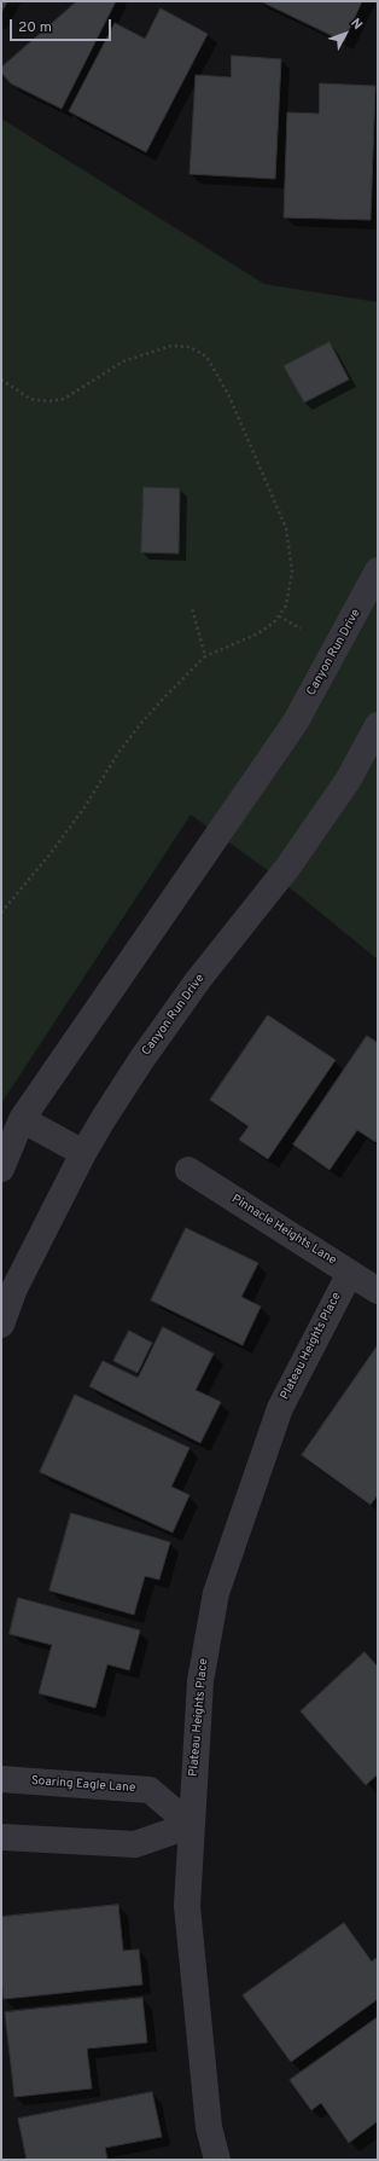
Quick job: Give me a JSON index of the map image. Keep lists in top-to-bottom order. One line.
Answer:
{"streets":{"street":["Canyon Run Drive","Pinnacle Heights Lane","Plateau Heights Place","Soaring Eagle Lane"]},"crossings":[["Pinnacle Heights Lane","Plateau Heights Place"],["Plateau Heights Place","Soaring Eagle Lane"]],"scale_bar":"20 m","north":"top right"}
